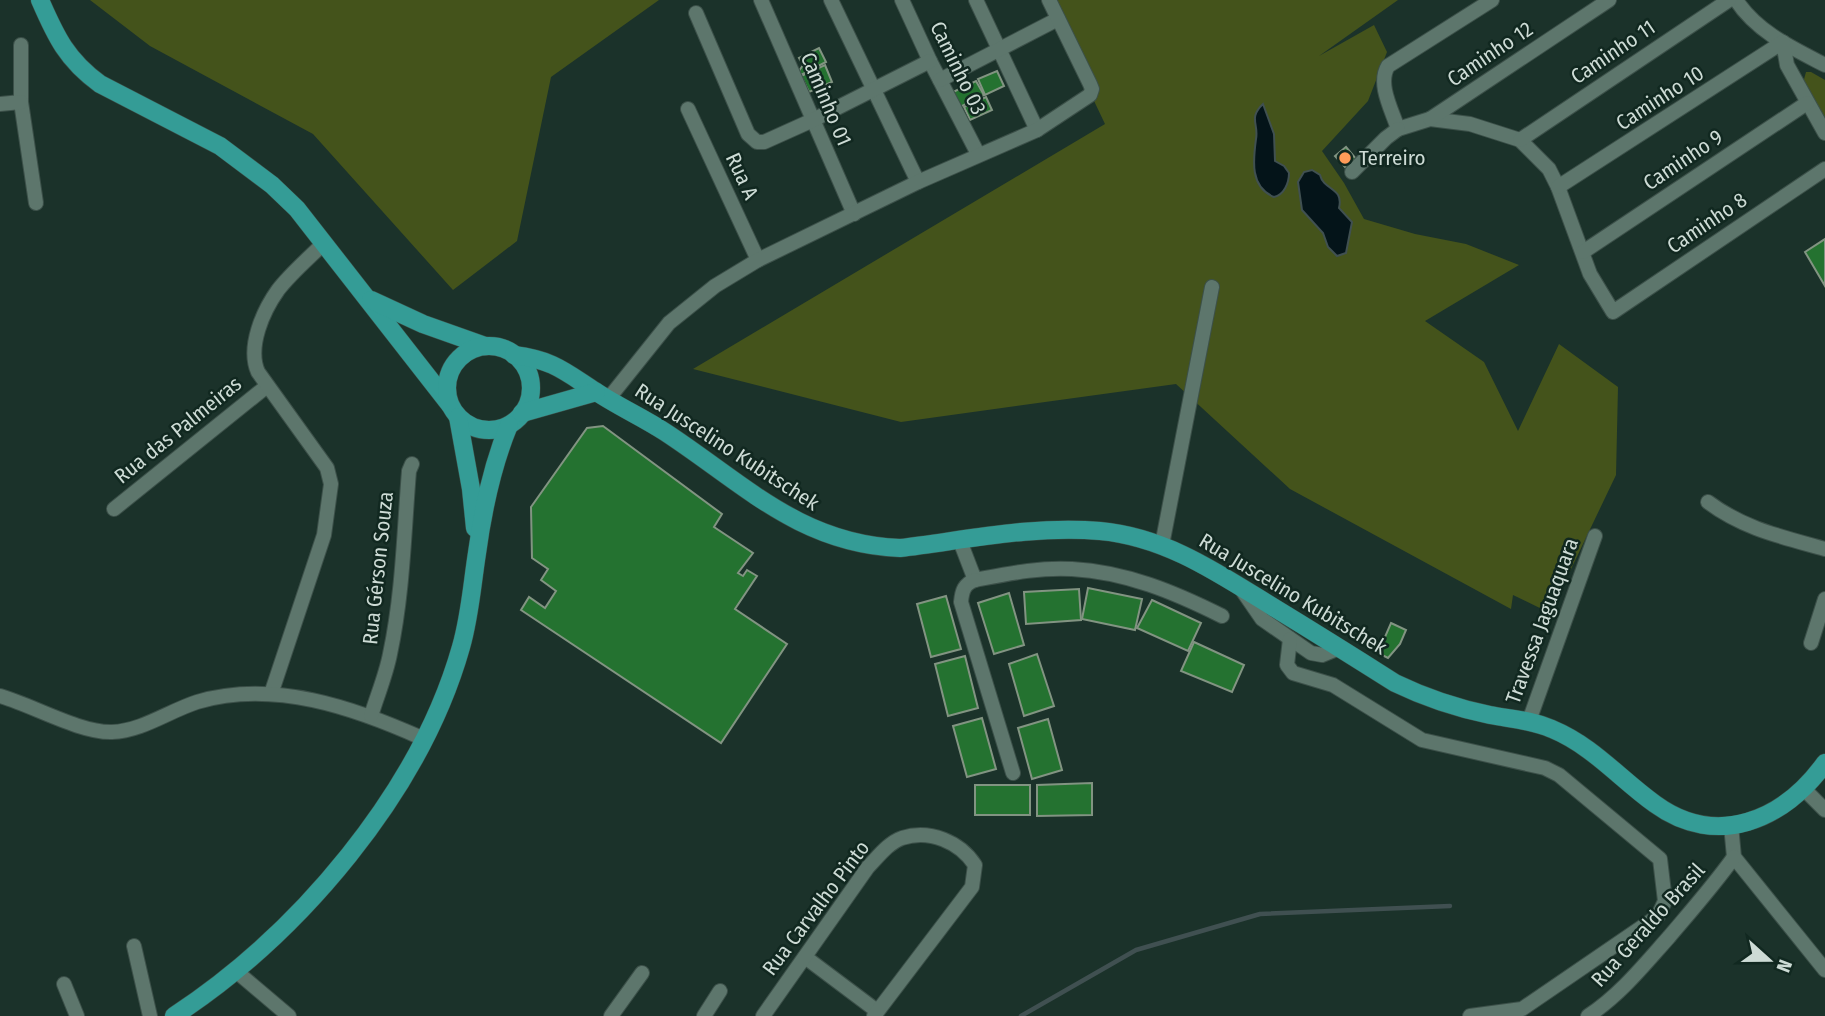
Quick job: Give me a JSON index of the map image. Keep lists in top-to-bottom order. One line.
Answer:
{"streets":{"main road":["Rua Juscelino Kubitschek"],"street":["Caminho 11","Caminho 12","Caminho 03","Caminho 10","Caminho 01","Caminho 9","Rua A","Caminho 8","Rua das Palmeiras","Rua Gérson Souza","Travessa Jaguaquara","Rua Carvalho Pinto","Rua Geraldo Brasil"]},"crossings":[["Caminho 9","Caminho 8"],["Rua Juscelino Kubitschek","Travessa Jaguaquara"]],"places":["Terreiro"],"north":"right"}
